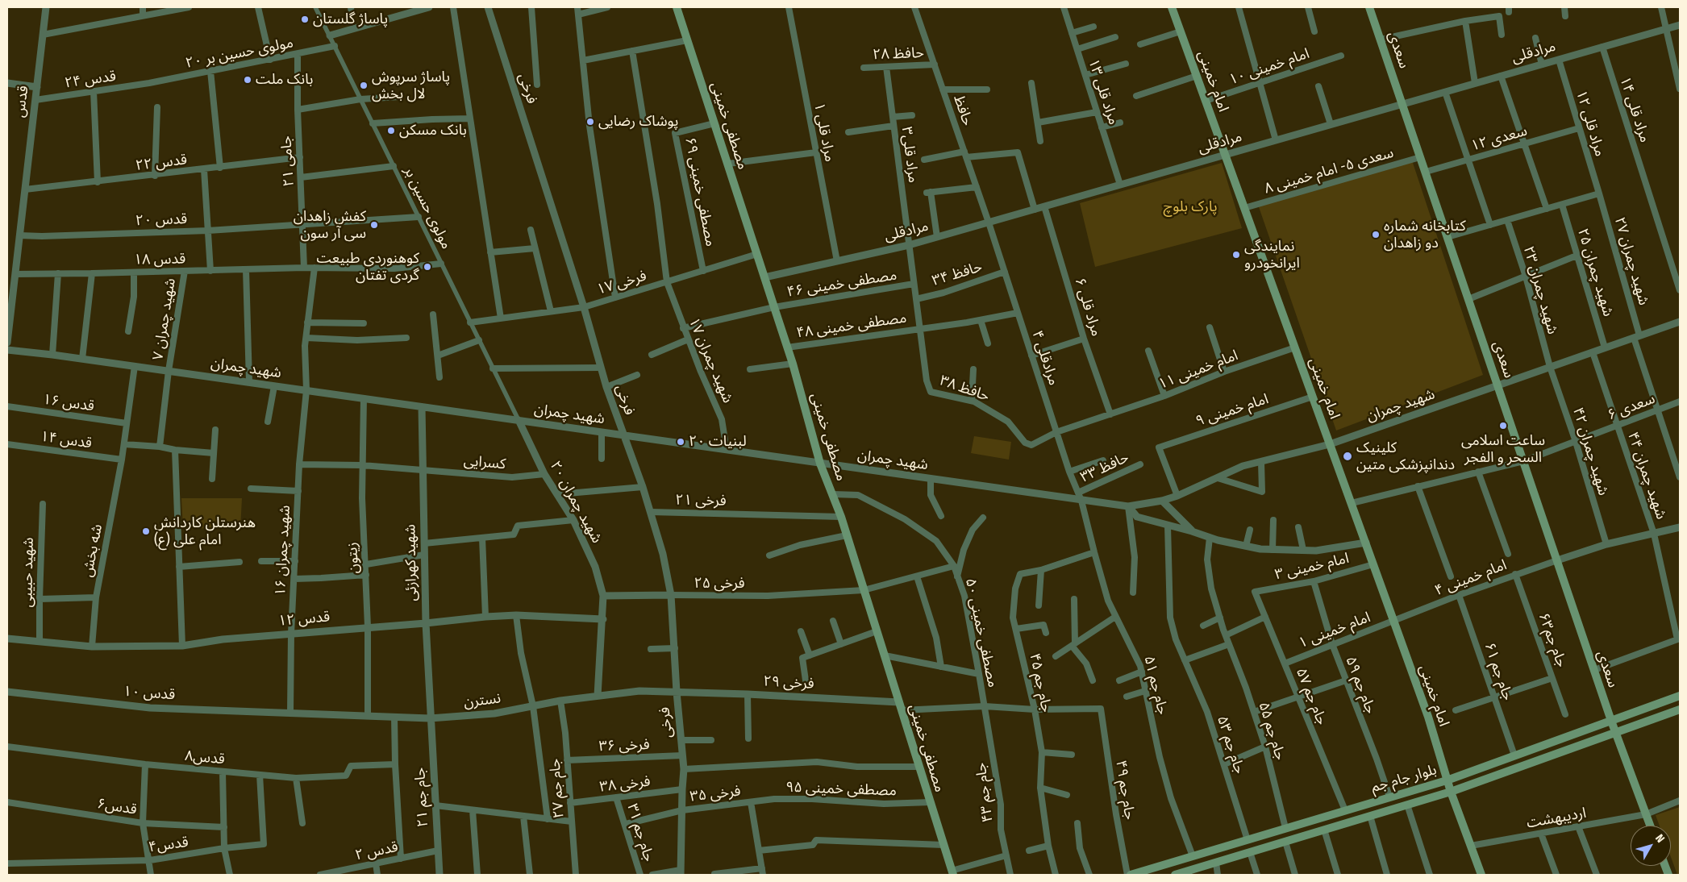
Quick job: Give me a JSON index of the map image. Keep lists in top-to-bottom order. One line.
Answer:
{"streets":{"main road":["سعدی","امام خمینی","مصطفی خمینی","بلوار جام جم"],"street":["مرادقلی","مولوی حسین بر ۲۰","حافظ ۲۸","امام خمینی ۱۰","قدس ۲۴","فرخی","مراد قلی ۱۳","قدس","مراد قلی ۱۴","حافظ","مراد قلی ۱۲","مراد قلی ۱","سعدی ۱۲","مراد قلی۳","جامی ۲۱","قدس ۲۲","سعدی ۵- امام خمینی ۸","مصطفی خمینی ۶۹","مولوی حسین بر","قدس ۲۰","قدس ۱۸","شهید چمران ۲۷","شهید چمران ۲۵","حافظ ۳۴","فرخی ۱۷","مصطفی خمینی ۴۶","شهید چمران ۲۳","مراد قلی ۶","شهید چمران ۷","مصطفی خمینی ۴۸","مرادقلی ۴","شهید چمران ۱۷","شهید چمران","امام خمینی ۱۱","حافظ ۳۸","قدس ۱۶","سعدی ۶","امام خمینی ۹","قدس ۱۴","شهید چمران ۴۲","کسرایی","حافظ ۳۳","شهید چمران ۴۴","فرخی ۲۱","شهید چمران ۲۰","شه بخش","شهید چمران ۱۶","زیتون","شهید کهرازئی","امام خمینی ۳","شهید حبیبی","امام خمینی ۴","فرخی ۲۵","قدس ۱۲","امام خمینی ۱","مصطفی خمینی ۵۰","جام جم۶۳","جام جم ۶۱","فرخی ۲۹","جام جم ۴۵","جام جم ۵۱","جام جم ۵۹","قدس ۱۰","جام جم ۵۷","نسترن","جام جم ۵۵","جام جم ۵۳","فرخی ۳۶","قدس۸","فرخی ۳۸","جام جم ۲۷","مصطفی خمینی ۹۵","جام جم ۴۹","جام جم ۴۳","فرخی ۳۵","جام جم ۲۱","قدس۶","اردیبهشت","جام جم ۳۱","قدس۴","قدس ۲"]},"crossings":[["سعدی","مرادقلی"],["سعدی","سعدی ۱۲"],["سعدی","سعدی ۵- امام خمینی ۸"],["سعدی","شهید چمران"],["سعدی","سعدی ۶"],["سعدی","امام خمینی ۴"],["سعدی","بلوار جام جم"],["مرادقلی","امام خمینی"],["مرادقلی","مراد قلی ۱۳"],["مرادقلی","مراد قلی ۱۴"],["مرادقلی","حافظ"],["مرادقلی","مراد قلی ۱۲"],["مرادقلی","مصطفی خمینی"],["مرادقلی","مراد قلی ۱"],["مرادقلی","مراد قلی۳"],["مرادقلی","مراد قلی ۶"],["مرادقلی","مرادقلی ۴"],["مولوی حسین بر ۲۰","قدس ۲۴"],["مولوی حسین بر ۲۰","جامی ۲۱"],["مولوی حسین بر ۲۰","مولوی حسین بر"],["حافظ ۲۸","حافظ"],["حافظ ۲۸","مراد قلی۳"],["امام خمینی ۱۰","امام خمینی"],["قدس ۲۴","قدس"],["امام خمینی","سعدی ۵- امام خمینی ۸"],["امام خمینی","شهید چمران"],["امام خمینی","امام خمینی ۱۱"],["امام خمینی","سعدی ۶"],["امام خمینی","امام خمینی ۹"],["امام خمینی","امام خمینی ۳"],["امام خمینی","امام خمینی ۴"],["امام خمینی","امام خمینی ۱"],["امام خمینی","بلوار جام جم"],["فرخی","فرخی ۱۷"],["فرخی","شهید چمران"],["فرخی","فرخی ۲۱"],["فرخی","فرخی ۲۵"],["فرخی","فرخی ۲۹"],["فرخی","نسترن"],["فرخی","فرخی ۳۶"],["فرخی","فرخی ۳۸"],["فرخی","فرخی ۳۵"],["قدس","قدس ۲۲"],["قدس","قدس ۲۰"],["قدس","قدس ۱۸"],["حافظ","مرادقلی ۴"],["مراد قلی ۱۲","سعدی ۱۲"],["مراد قلی ۱۲","شهید چمران ۲۷"],["مصطفی خمینی","مصطفی خمینی ۶۹"],["مصطفی خمینی","فرخی ۱۷"],["مصطفی خمینی","مصطفی خمینی ۴۶"],["مصطفی خمینی","مصطفی خمینی ۴۸"],["مصطفی خمینی","شهید چمران"],["مصطفی خمینی","فرخی ۲۱"],["مصطفی خمینی","فرخی ۲۵"],["مصطفی خمینی","مصطفی خمینی ۵۰"],["مصطفی خمینی","فرخی ۲۹"],["مصطفی خمینی","مصطفی خمینی ۹۵"],["مراد قلی۳","حافظ ۳۴"],["مراد قلی۳","مصطفی خمینی ۴۶"],["مراد قلی۳","مصطفی خمینی ۴۸"],["مراد قلی۳","حافظ ۳۸"],["جامی ۲۱","قدس ۲۲"],["جامی ۲۱","قدس ۲۰"],["جامی ۲۱","قدس ۱۸"],["مصطفی خمینی ۶۹","فرخی ۱۷"],["مولوی حسین بر","قدس ۲۰"],["مولوی حسین بر","قدس ۱۸"],["مولوی حسین بر","فرخی ۱۷"],["مولوی حسین بر","شهید چمران"],["مولوی حسین بر","شهید چمران ۲۰"],["قدس ۱۸","شهید چمران ۷"],["قدس ۱۸","شهید چمران ۱۶"],["شهید چمران ۲۷","شهید چمران"],["شهید چمران ۲۷","سعدی ۶"],["شهید چمران ۲۵","شهید چمران"],["حافظ ۳۴","مرادقلی ۴"],["فرخی ۱۷","شهید چمران ۱۷"],["مصطفی خمینی ۴۶","شهید چمران ۱۷"],["شهید چمران ۲۳","شهید چمران"],["شهید چمران ۲۳","شهید چمران ۴۲"],["مراد قلی ۶","امام خمینی ۱۱"],["شهید چمران ۷","شهید چمران"],["مصطفی خمینی ۴۸","مرادقلی ۴"],["مرادقلی ۴","شهید چمران"],["مرادقلی ۴","امام خمینی ۱۱"],["مرادقلی ۴","حافظ ۳۸"],["مرادقلی ۴","حافظ ۳۳"],["مرادقلی ۴","جام جم ۵۱"],["شهید چمران ۱۷","شهید چمران"],["شهید چمران","امام خمینی ۹"],["شهید چمران","شهید چمران ۴۲"],["شهید چمران","شهید چمران ۴۴"],["شهید چمران","شهید چمران ۲۰"],["شهید چمران","شه بخش"],["شهید چمران","شهید چمران ۱۶"],["شهید چمران","زیتون"],["شهید چمران","شهید کهرازئی"],["شهید چمران","جام جم ۵۱"],["امام خمینی ۱۱","حافظ ۳۸"],["قدس ۱۶","شه بخش"],["سعدی ۶","شهید چمران ۴۲"],["سعدی ۶","شهید چمران ۴۴"],["قدس ۱۴","شه بخش"],["کسرایی","شهید چمران ۲۰"],["کسرایی","شهید چمران ۱۶"],["کسرایی","زیتون"],["کسرایی","شهید کهرازئی"],["شهید چمران ۲۰","قدس ۱۲"],["شهید چمران ۲۰","نسترن"],["شه بخش","قدس ۱۲"],["شهید چمران ۱۶","قدس ۱۲"],["شهید چمران ۱۶","قدس ۱۰"],["شهید چمران ۱۶","نسترن"],["زیتون","قدس ۱۲"],["زیتون","نسترن"],["شهید کهرازئی","قدس ۱۲"],["شهید کهرازئی","نسترن"],["شهید کهرازئی","جام جم ۲۱"],["امام خمینی ۳","جام جم ۵۹"],["امام خمینی ۳","جام جم ۵۷"],["شهید حبیبی","قدس ۱۲"],["امام خمینی ۴","امام خمینی ۱"],["امام خمینی ۴","جام جم۶۳"],["امام خمینی ۴","جام جم ۶۱"],["فرخی ۲۵","مصطفی خمینی ۵۰"],["امام خمینی ۱","جام جم ۵۹"],["امام خمینی ۱","جام جم ۵۷"],["مصطفی خمینی ۵۰","جام جم ۴۳"],["جام جم ۶۱","بلوار جام جم"],["فرخی ۲۹","نسترن"],["جام جم ۴۵","جام جم ۵۱"],["جام جم ۴۵","جام جم ۴۹"],["جام جم ۵۱","بلوار جام جم"],["جام جم ۵۹","بلوار جام جم"],["قدس ۱۰","نسترن"],["جام جم ۵۷","بلوار جام جم"],["نسترن","جام جم ۲۷"],["نسترن","جام جم ۲۱"],["جام جم ۵۵","بلوار جام جم"],["جام جم ۵۳","بلوار جام جم"],["فرخی ۳۶","جام جم ۲۷"],["قدس۸","قدس۴"],["فرخی ۳۸","جام جم ۲۷"],["فرخی ۳۸","جام جم ۳۱"],["مصطفی خمینی ۹۵","فرخی ۳۵"],["فرخی ۳۵","جام جم ۳۱"],["جام جم ۲۱","قدس ۲"]],"parks":["پارک بلوچ"],"places":["پاساژ گلستان","بانک ملت","پاساژ سرپوش لال بخش","پوشاک رضایی","بانک مسکن","کفش زاهدان سی آر سون","کتابخانه شماره دو زاهدان","نمایندگی ایرانخودرو","کوهنوردی طبیعت گردی تفتان","ساعت اسلامی السحر و الفجر","لبنیات ۲۰","کلینیک دندانپزشکی متین","هنرستلن کاردانش امام علی (ع)"],"north":"top right"}
